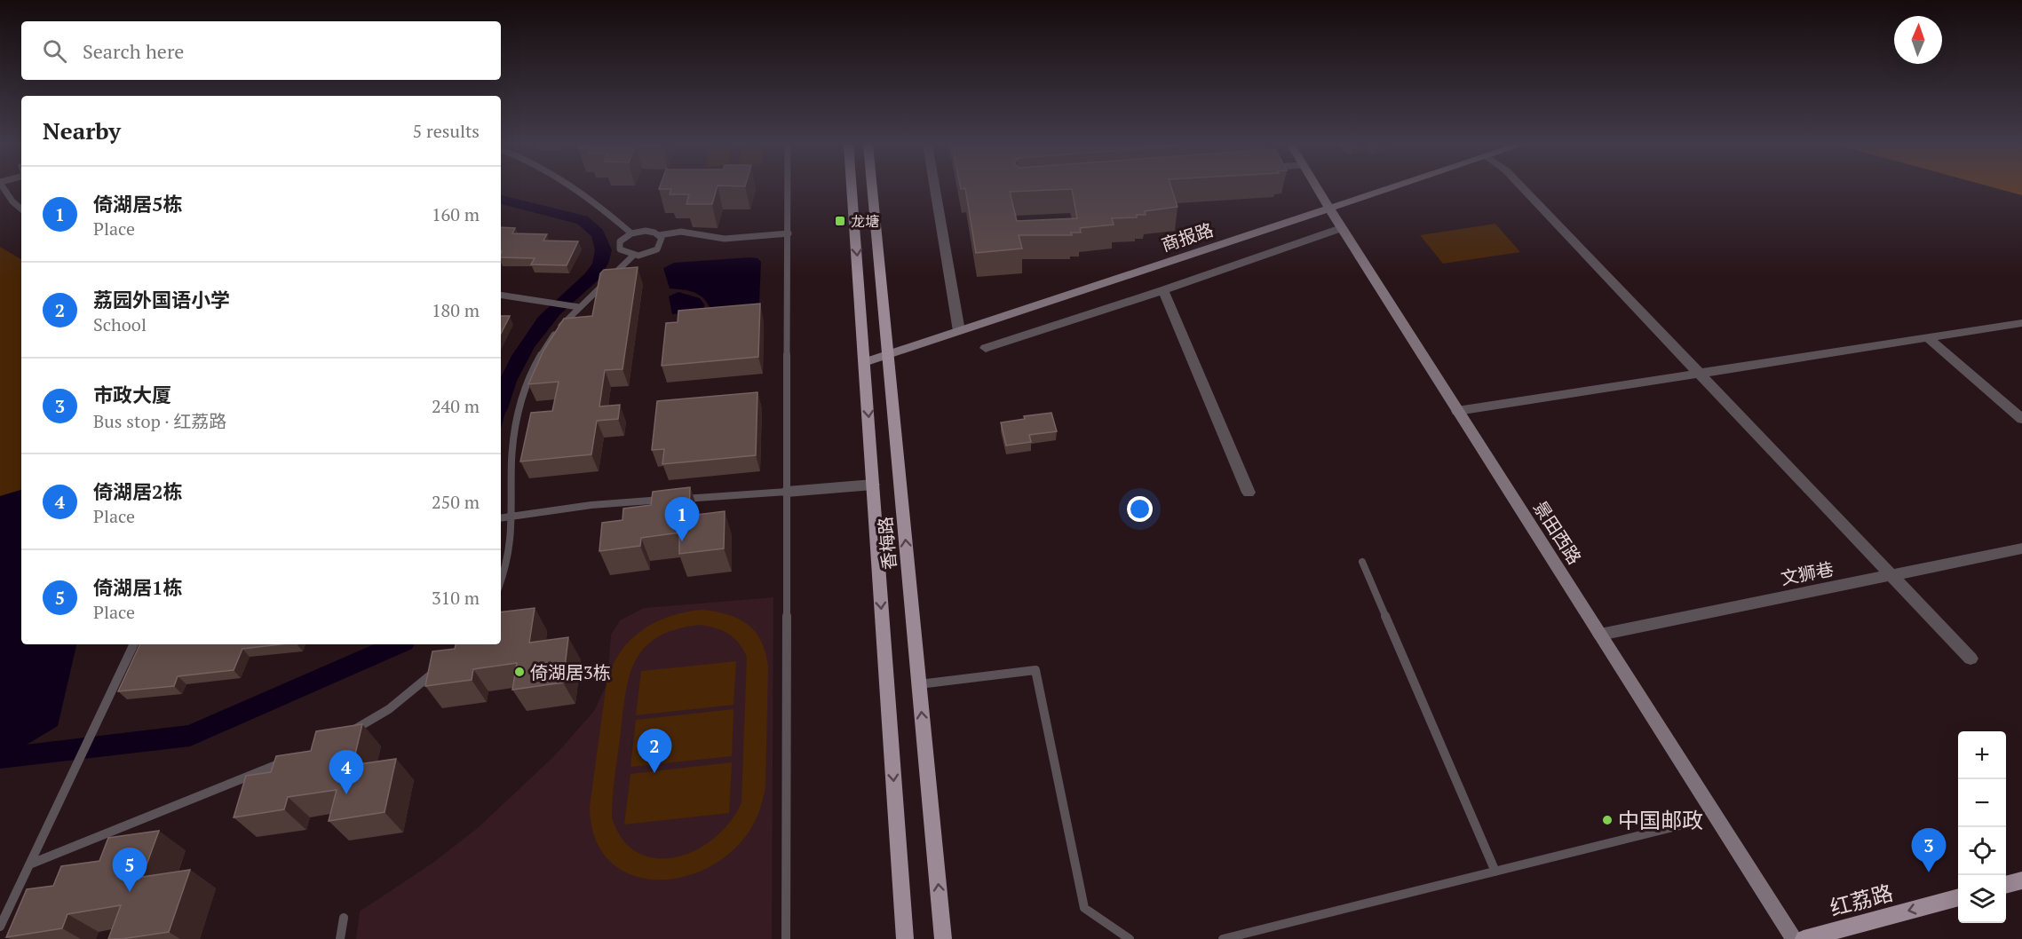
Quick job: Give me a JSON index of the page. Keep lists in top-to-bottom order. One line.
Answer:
{"streets":{"main road":["香梅路","红荔路"],"street":["商报路","景田西路","文狮巷"]},"crossings":[["商报路","景田西路"],["商报路","香梅路"],["景田西路","文狮巷"]],"one_way":["红荔路"],"places":{"transit":["龙塘"],"other":["倚湖居3栋","中国邮政"]},"north":"top","page":{"search":"Search here","heading":["Nearby","5 results"],"list":[{"mark":"1","name":"倚湖居5栋","note":"Place","value":"160 m"},{"mark":"2","name":"荔园外国语小学","note":"School","value":"180 m"},{"mark":"3","name":"市政大厦","note":"Bus stop · 红荔路","value":"240 m"},{"mark":"4","name":"倚湖居2栋","note":"Place","value":"250 m"},{"mark":"5","name":"倚湖居1栋","note":"Place","value":"310 m"}],"pins":["1","2","4","3","5"],"map_buttons":["+","−"]}}
